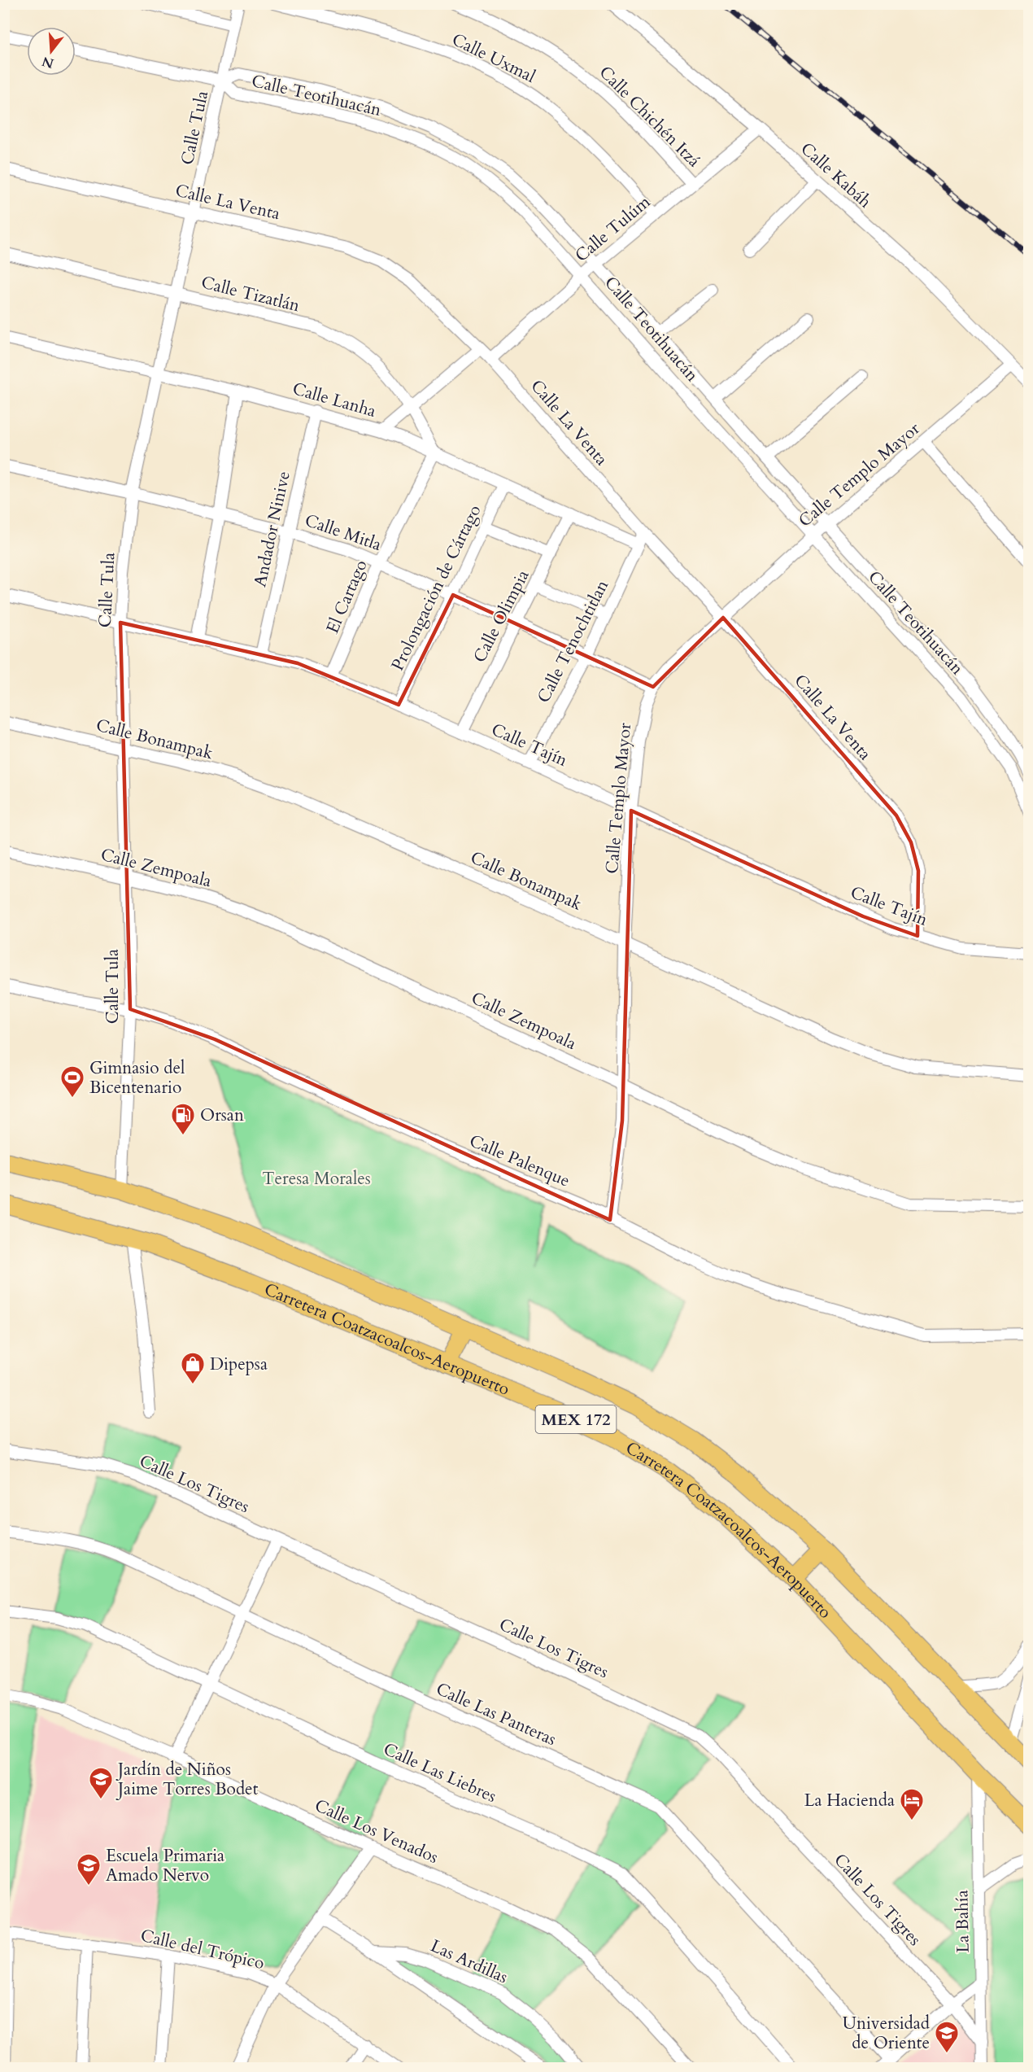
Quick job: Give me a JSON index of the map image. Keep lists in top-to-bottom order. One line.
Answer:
{"streets":{"main road":["Carretera Coatzacoalcos-Aeropuerto","MEX 172"],"street":["Calle Uxmal","Calle Teotihuacán","Calle Chichén Itzá","Calle Tula","Calle Kabáh","Calle La Venta","Calle Tulúm","Calle Tizatlán","Calle Lanha","Calle Templo Mayor","Andador Ninive","Calle Mitla","Prolongación de Cártago","El Cartago","Calle Olimpia","Calle Tenochtitlan","Calle Bonampak","Calle Tajín","Calle Zempoala","Calle Palenque","Calle Los Tigres","Calle Las Panteras","Calle Las Liebres","Calle Los Venados","La Bahía","Calle del Trópico","Las Ardillas"]},"crossings":[["Calle Uxmal","Calle Tulúm"],["Calle Teotihuacán","Calle Tula"],["Calle Teotihuacán","Calle Tulúm"],["Calle Teotihuacán","Calle Templo Mayor"],["Calle Chichén Itzá","Calle Tulúm"],["Calle Tula","Calle La Venta"],["Calle Tula","Calle Tizatlán"],["Calle Tula","Calle Lanha"],["Calle Tula","Calle Mitla"],["Calle Tula","Calle Bonampak"],["Calle Tula","Calle Tajín"],["Calle Tula","Calle Zempoala"],["Calle Tula","Calle Palenque"],["Calle Tula","MEX 172"],["Calle Kabáh","Calle Tulúm"],["Calle Kabáh","Calle Templo Mayor"],["Calle La Venta","Calle Tulúm"],["Calle La Venta","Calle Templo Mayor"],["Calle La Venta","Calle Tenochtitlan"],["Calle La Venta","Calle Tajín"],["Calle Tizatlán","Calle Lanha"],["Calle Tizatlán","El Cartago"],["Calle Lanha","Andador Ninive"],["Calle Lanha","Prolongación de Cártago"],["Calle Lanha","El Cartago"],["Calle Lanha","Calle Olimpia"],["Calle Lanha","Calle Tenochtitlan"],["Calle Templo Mayor","Calle Mitla"],["Calle Templo Mayor","Calle Bonampak"],["Calle Templo Mayor","Calle Tajín"],["Calle Templo Mayor","Calle Zempoala"],["Calle Templo Mayor","Calle Palenque"],["Andador Ninive","Calle Mitla"],["Andador Ninive","Calle Tajín"],["Calle Mitla","Prolongación de Cártago"],["Calle Mitla","El Cartago"],["Calle Mitla","Calle Olimpia"],["Calle Mitla","Calle Tenochtitlan"],["Prolongación de Cártago","Calle Tajín"],["El Cartago","Calle Tajín"],["Calle Olimpia","Calle Tajín"],["Calle Tenochtitlan","Calle Tajín"],["Carretera Coatzacoalcos-Aeropuerto","La Bahía"],["Calle Los Tigres","La Bahía"]],"parks":["Teresa Morales"],"places":{"sports":["Gimnasio del Bicentenario"],"fuel station":["Orsan"],"shop":["Dipepsa"],"school or university":["Jardín de Niños Jaime Torres Bodet","Escuela Primaria Amado Nervo","Universidad de Oriente"],"hotel":["La Hacienda"]},"north":"bottom"}
